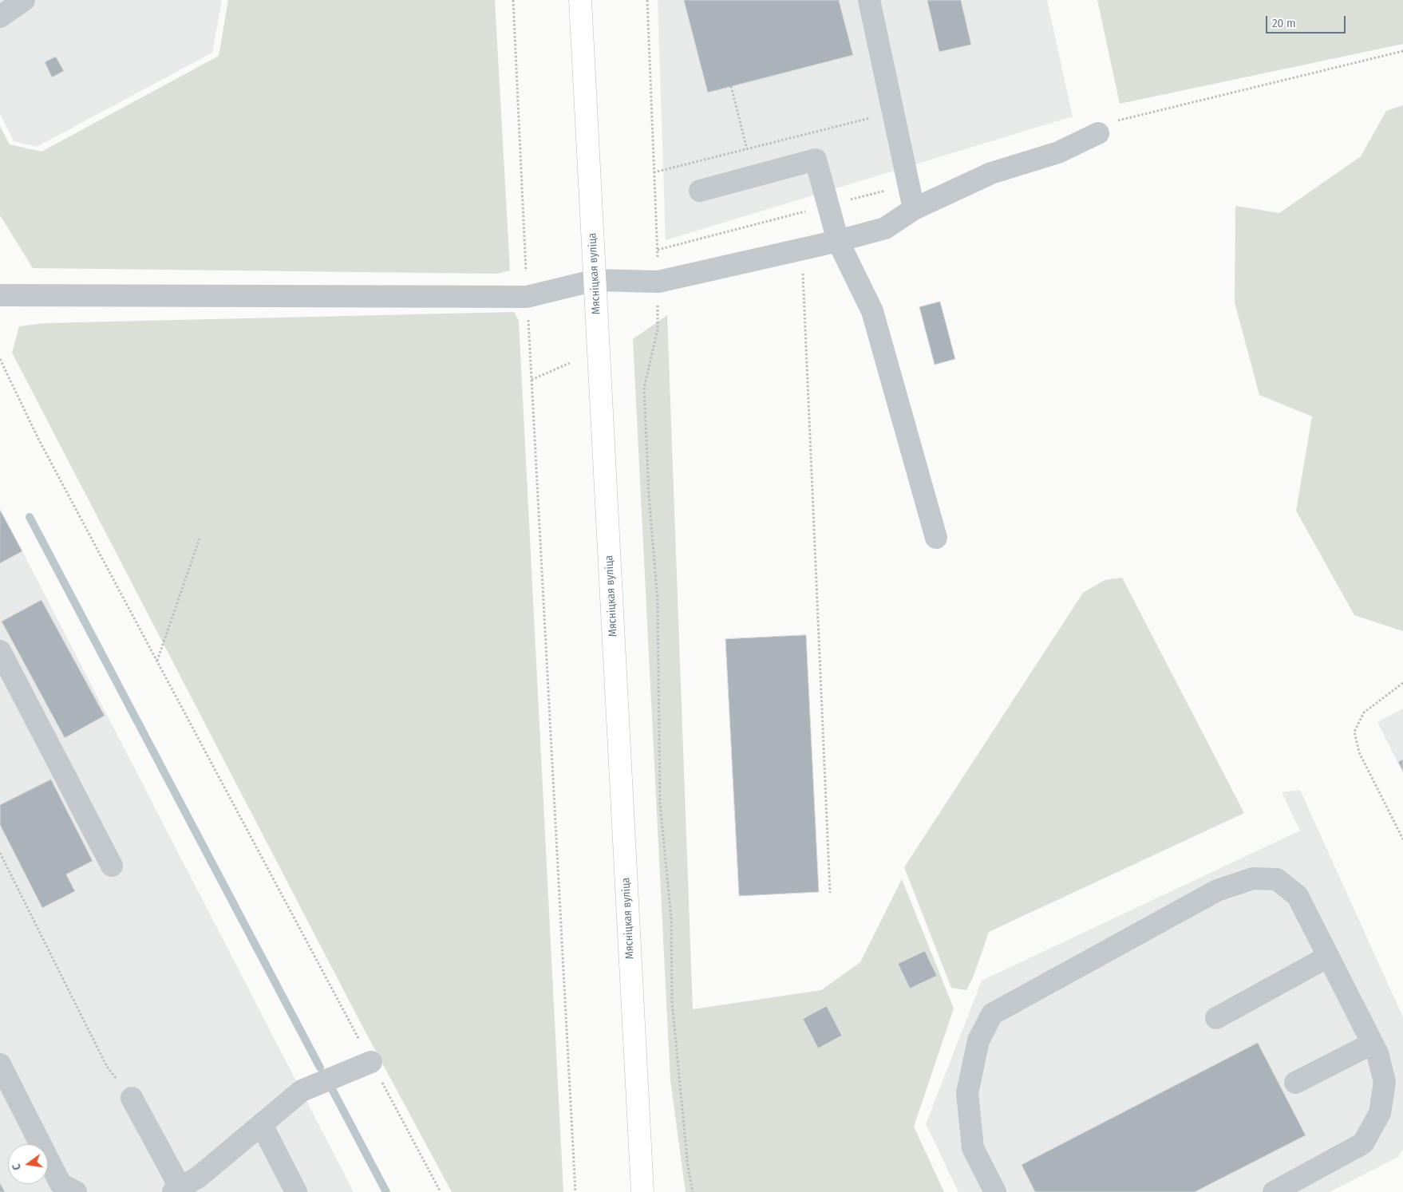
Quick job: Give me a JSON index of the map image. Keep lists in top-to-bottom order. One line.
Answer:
{"streets":{"main road":["Мясніцкая вуліца"]},"scale_bar":"20 m","north":"left"}
